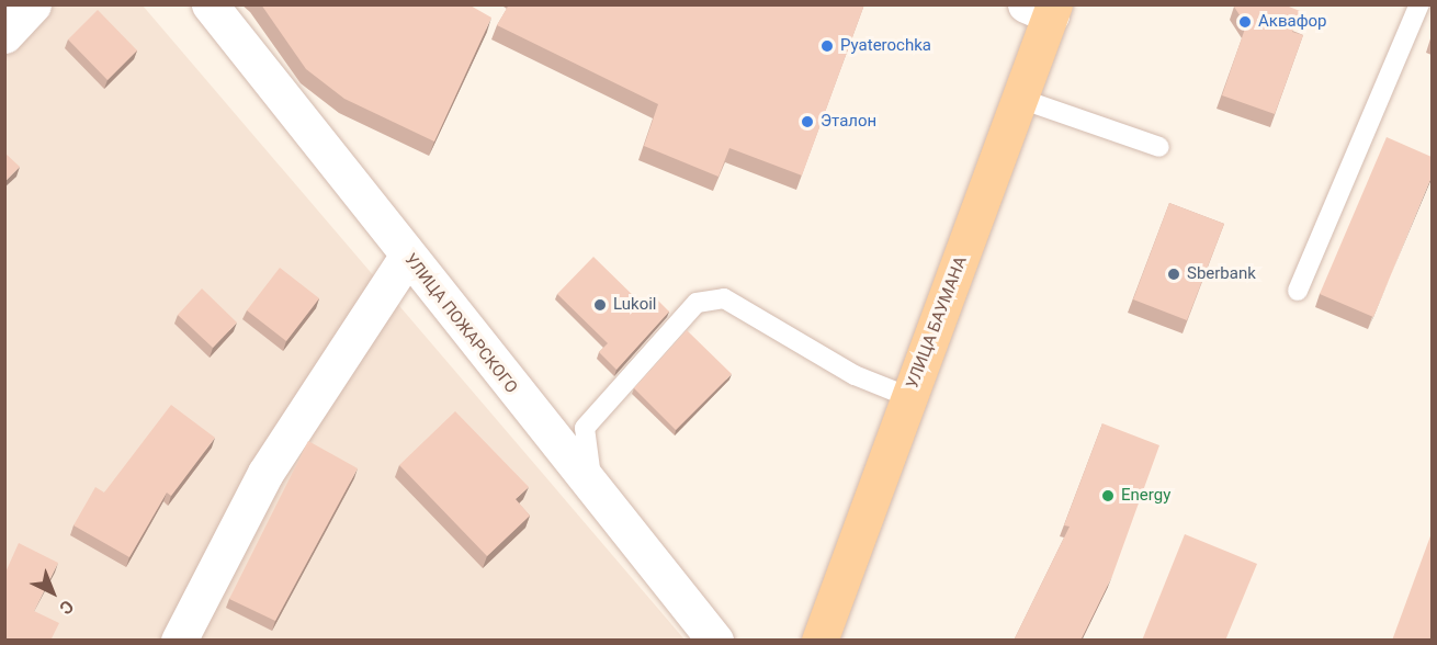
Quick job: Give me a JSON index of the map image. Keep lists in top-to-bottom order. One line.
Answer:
{"streets":{"main road":["УЛИЦА БАУМАНА"],"street":["УЛИЦА ПОЖАРСКОГО"]},"places":["Аквафор","Pyaterochka","Эталон","Sberbank","Lukoil","Energy"],"north":"bottom right"}
